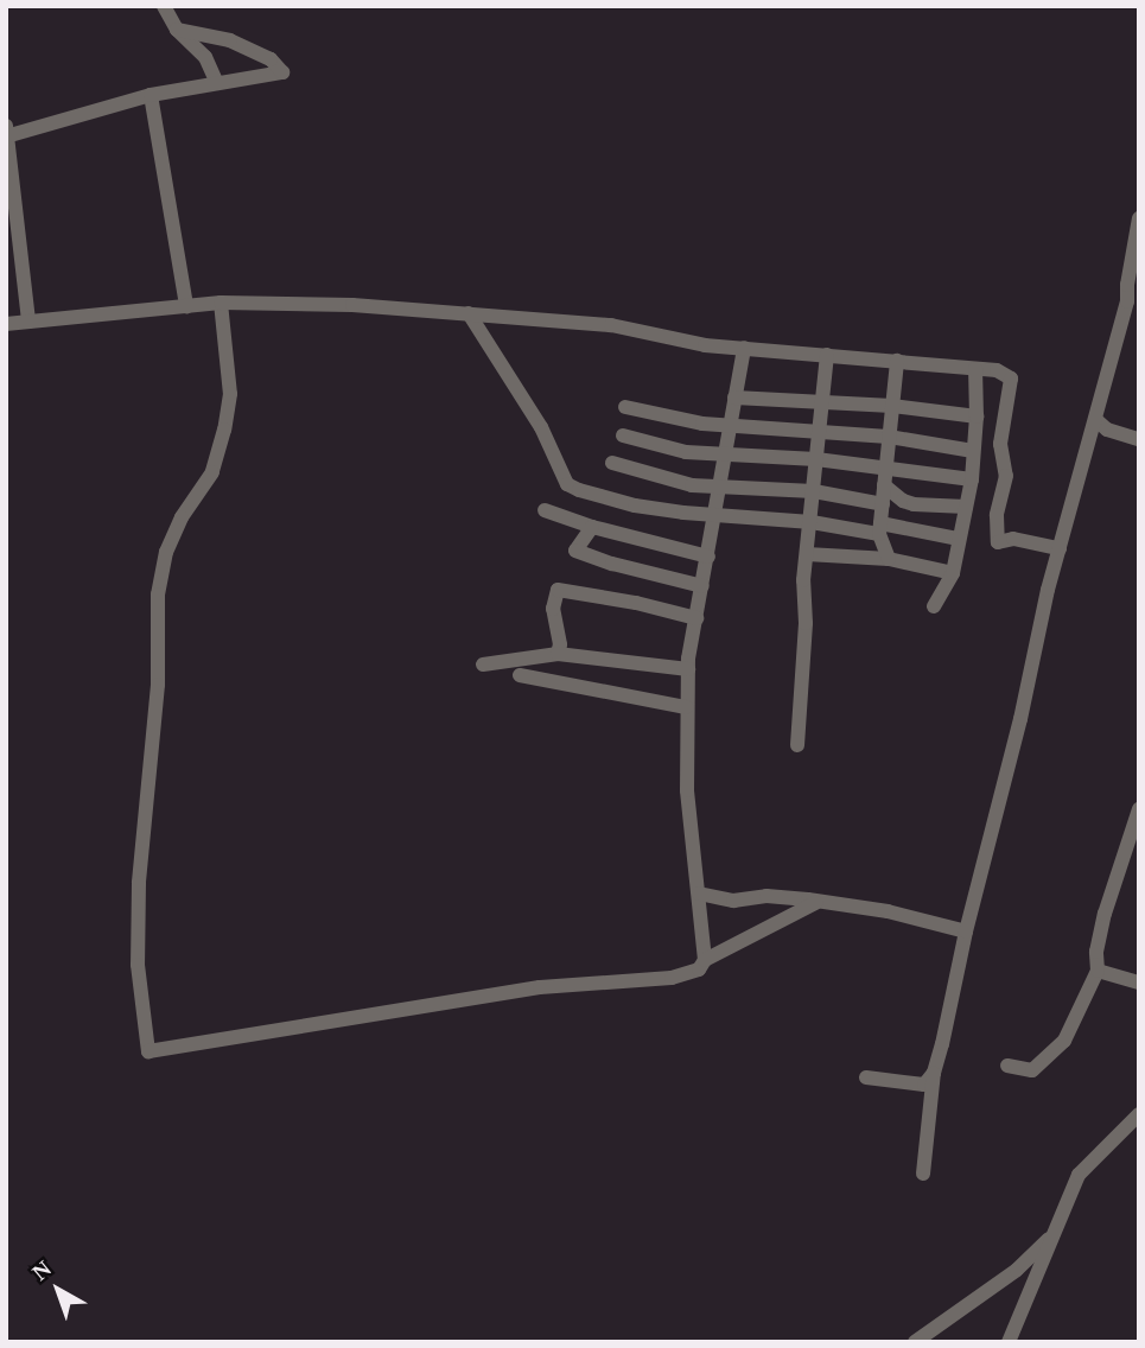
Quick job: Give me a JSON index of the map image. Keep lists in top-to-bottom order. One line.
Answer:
{"north":"top left"}
